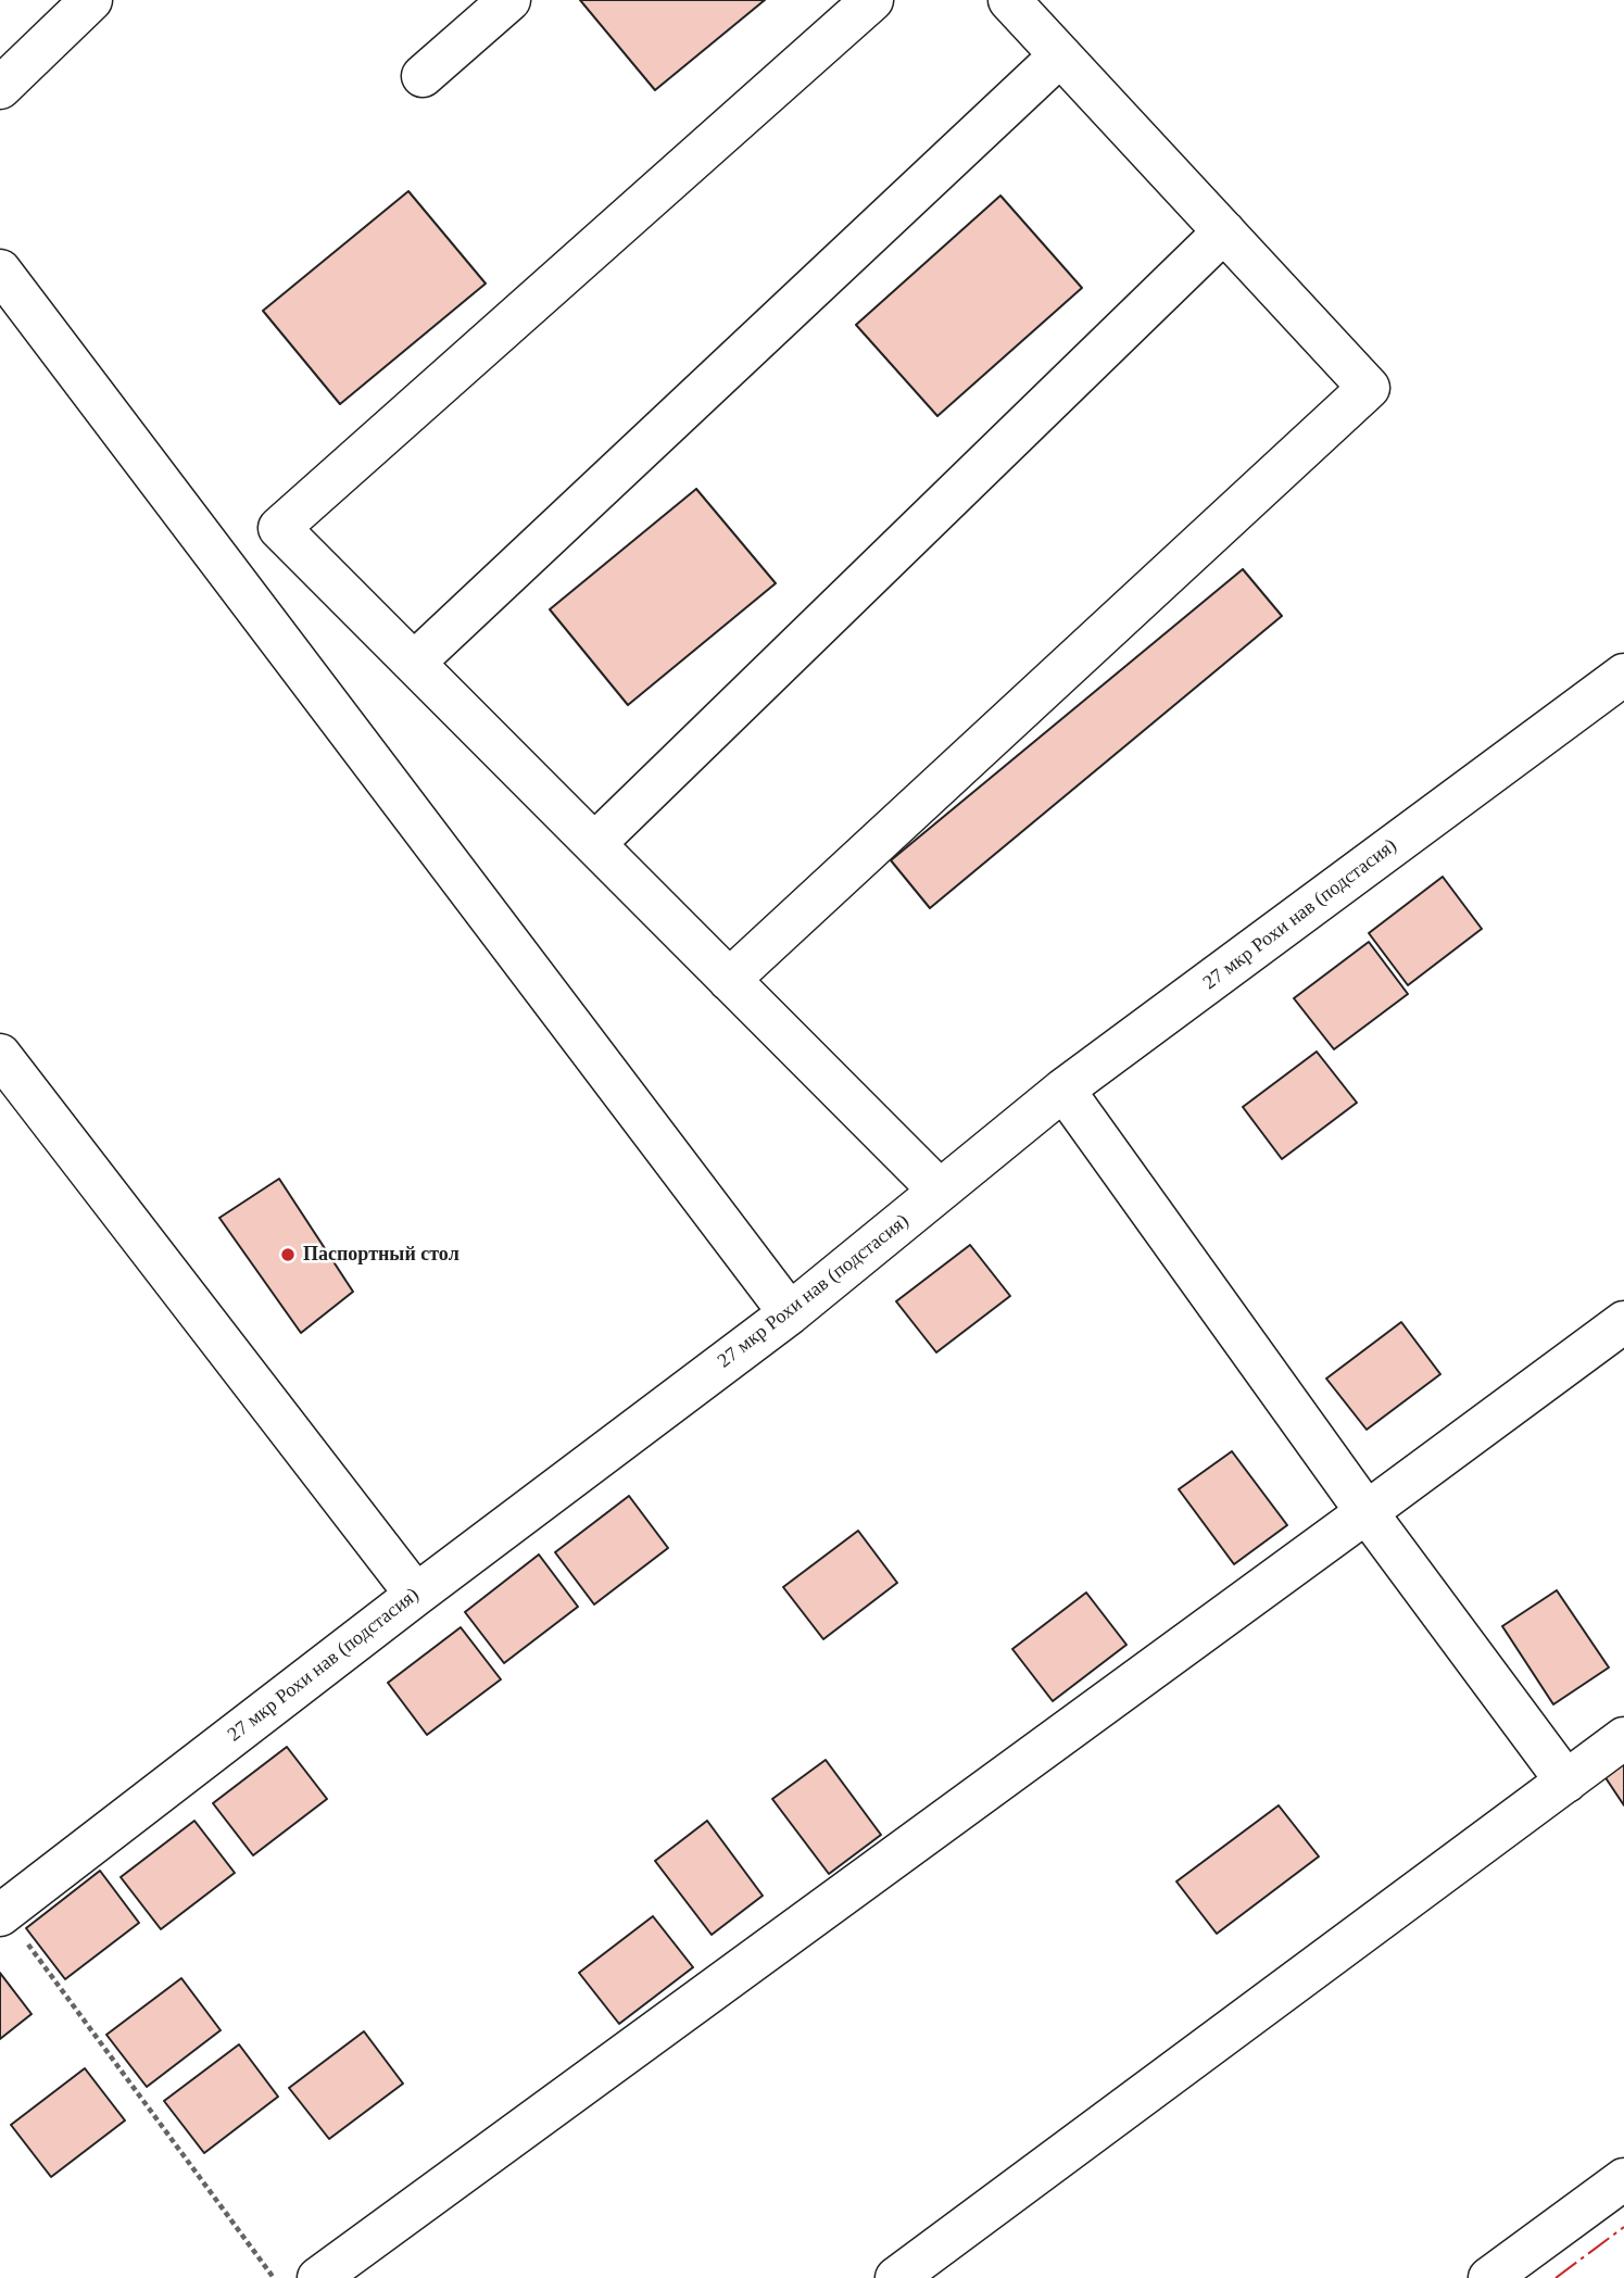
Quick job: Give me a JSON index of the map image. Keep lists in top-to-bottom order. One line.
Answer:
{"streets":{"street":["27 мкр Рохи нав (подстасия)"]},"places":["Паспортный стол"]}
